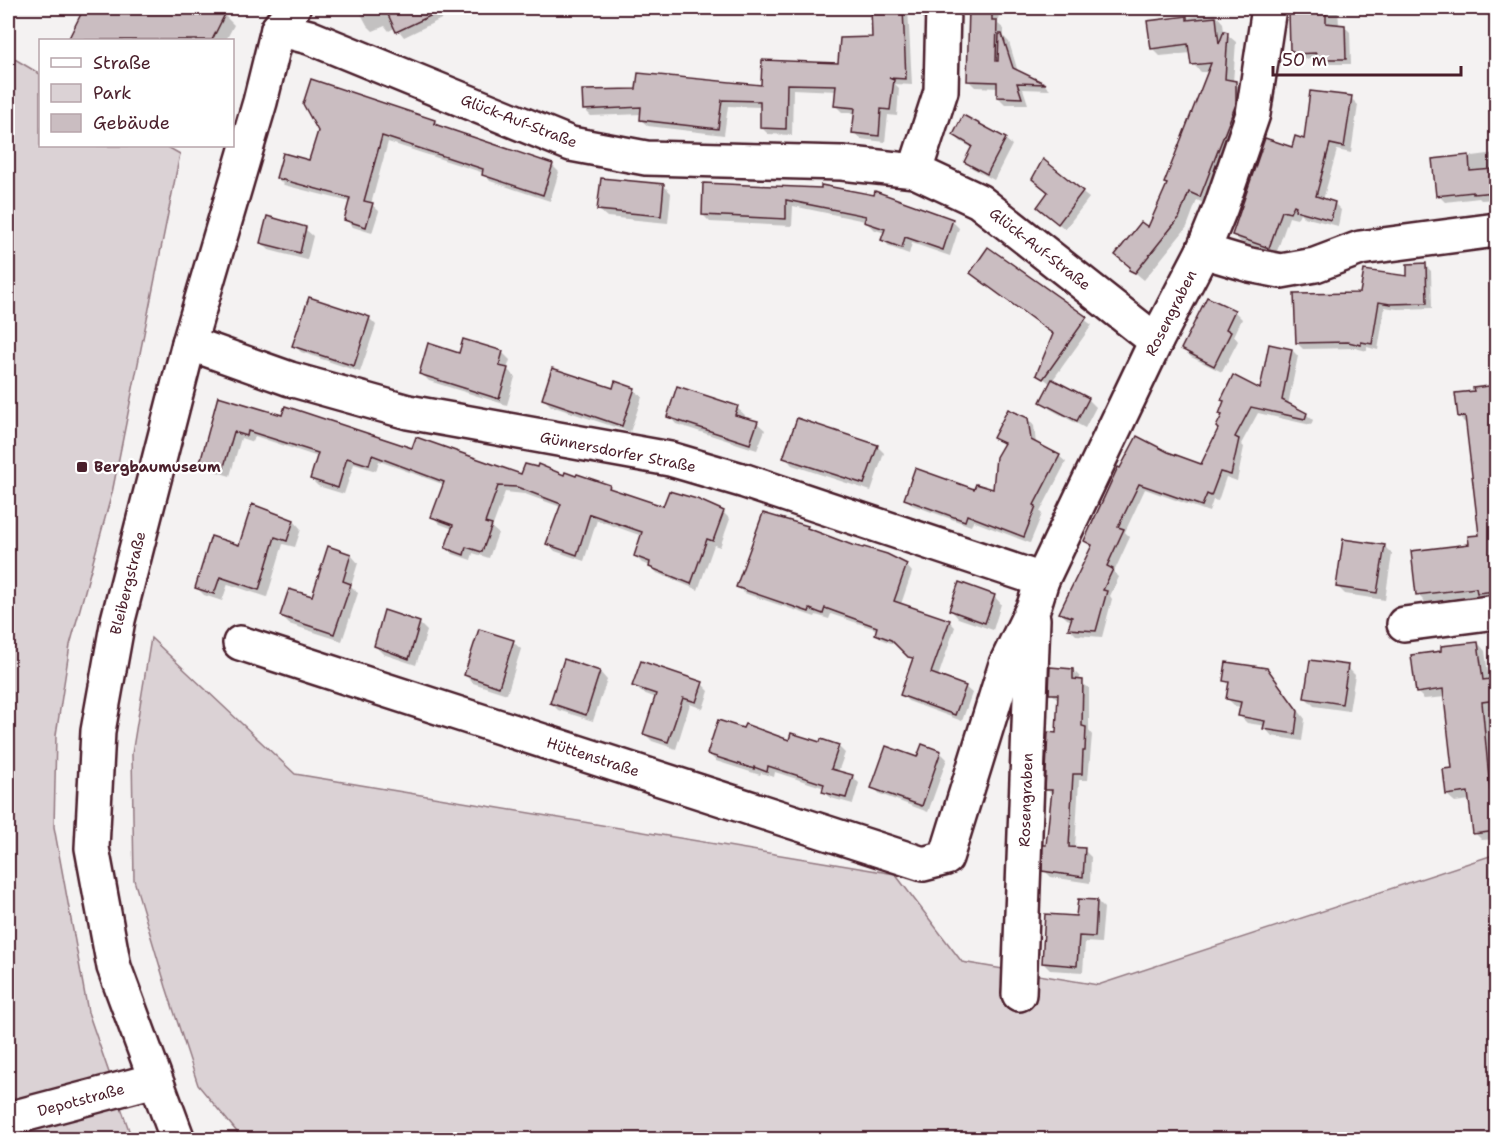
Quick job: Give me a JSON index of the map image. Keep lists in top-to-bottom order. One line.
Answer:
{"streets":{"street":["Glück-Auf-Straße","Rosengraben","Günnersdorfer Straße","Bleibergstraße","Hüttenstraße","Depotstraße"]},"crossings":[["Glück-Auf-Straße","Rosengraben"],["Glück-Auf-Straße","Bleibergstraße"],["Rosengraben","Günnersdorfer Straße"],["Rosengraben","Hüttenstraße"],["Günnersdorfer Straße","Bleibergstraße"],["Bleibergstraße","Depotstraße"]],"places":{"transit":["Bergbaumuseum"]},"legend":["Straße","Park","Gebäude"],"scale_bar":"50 m"}
